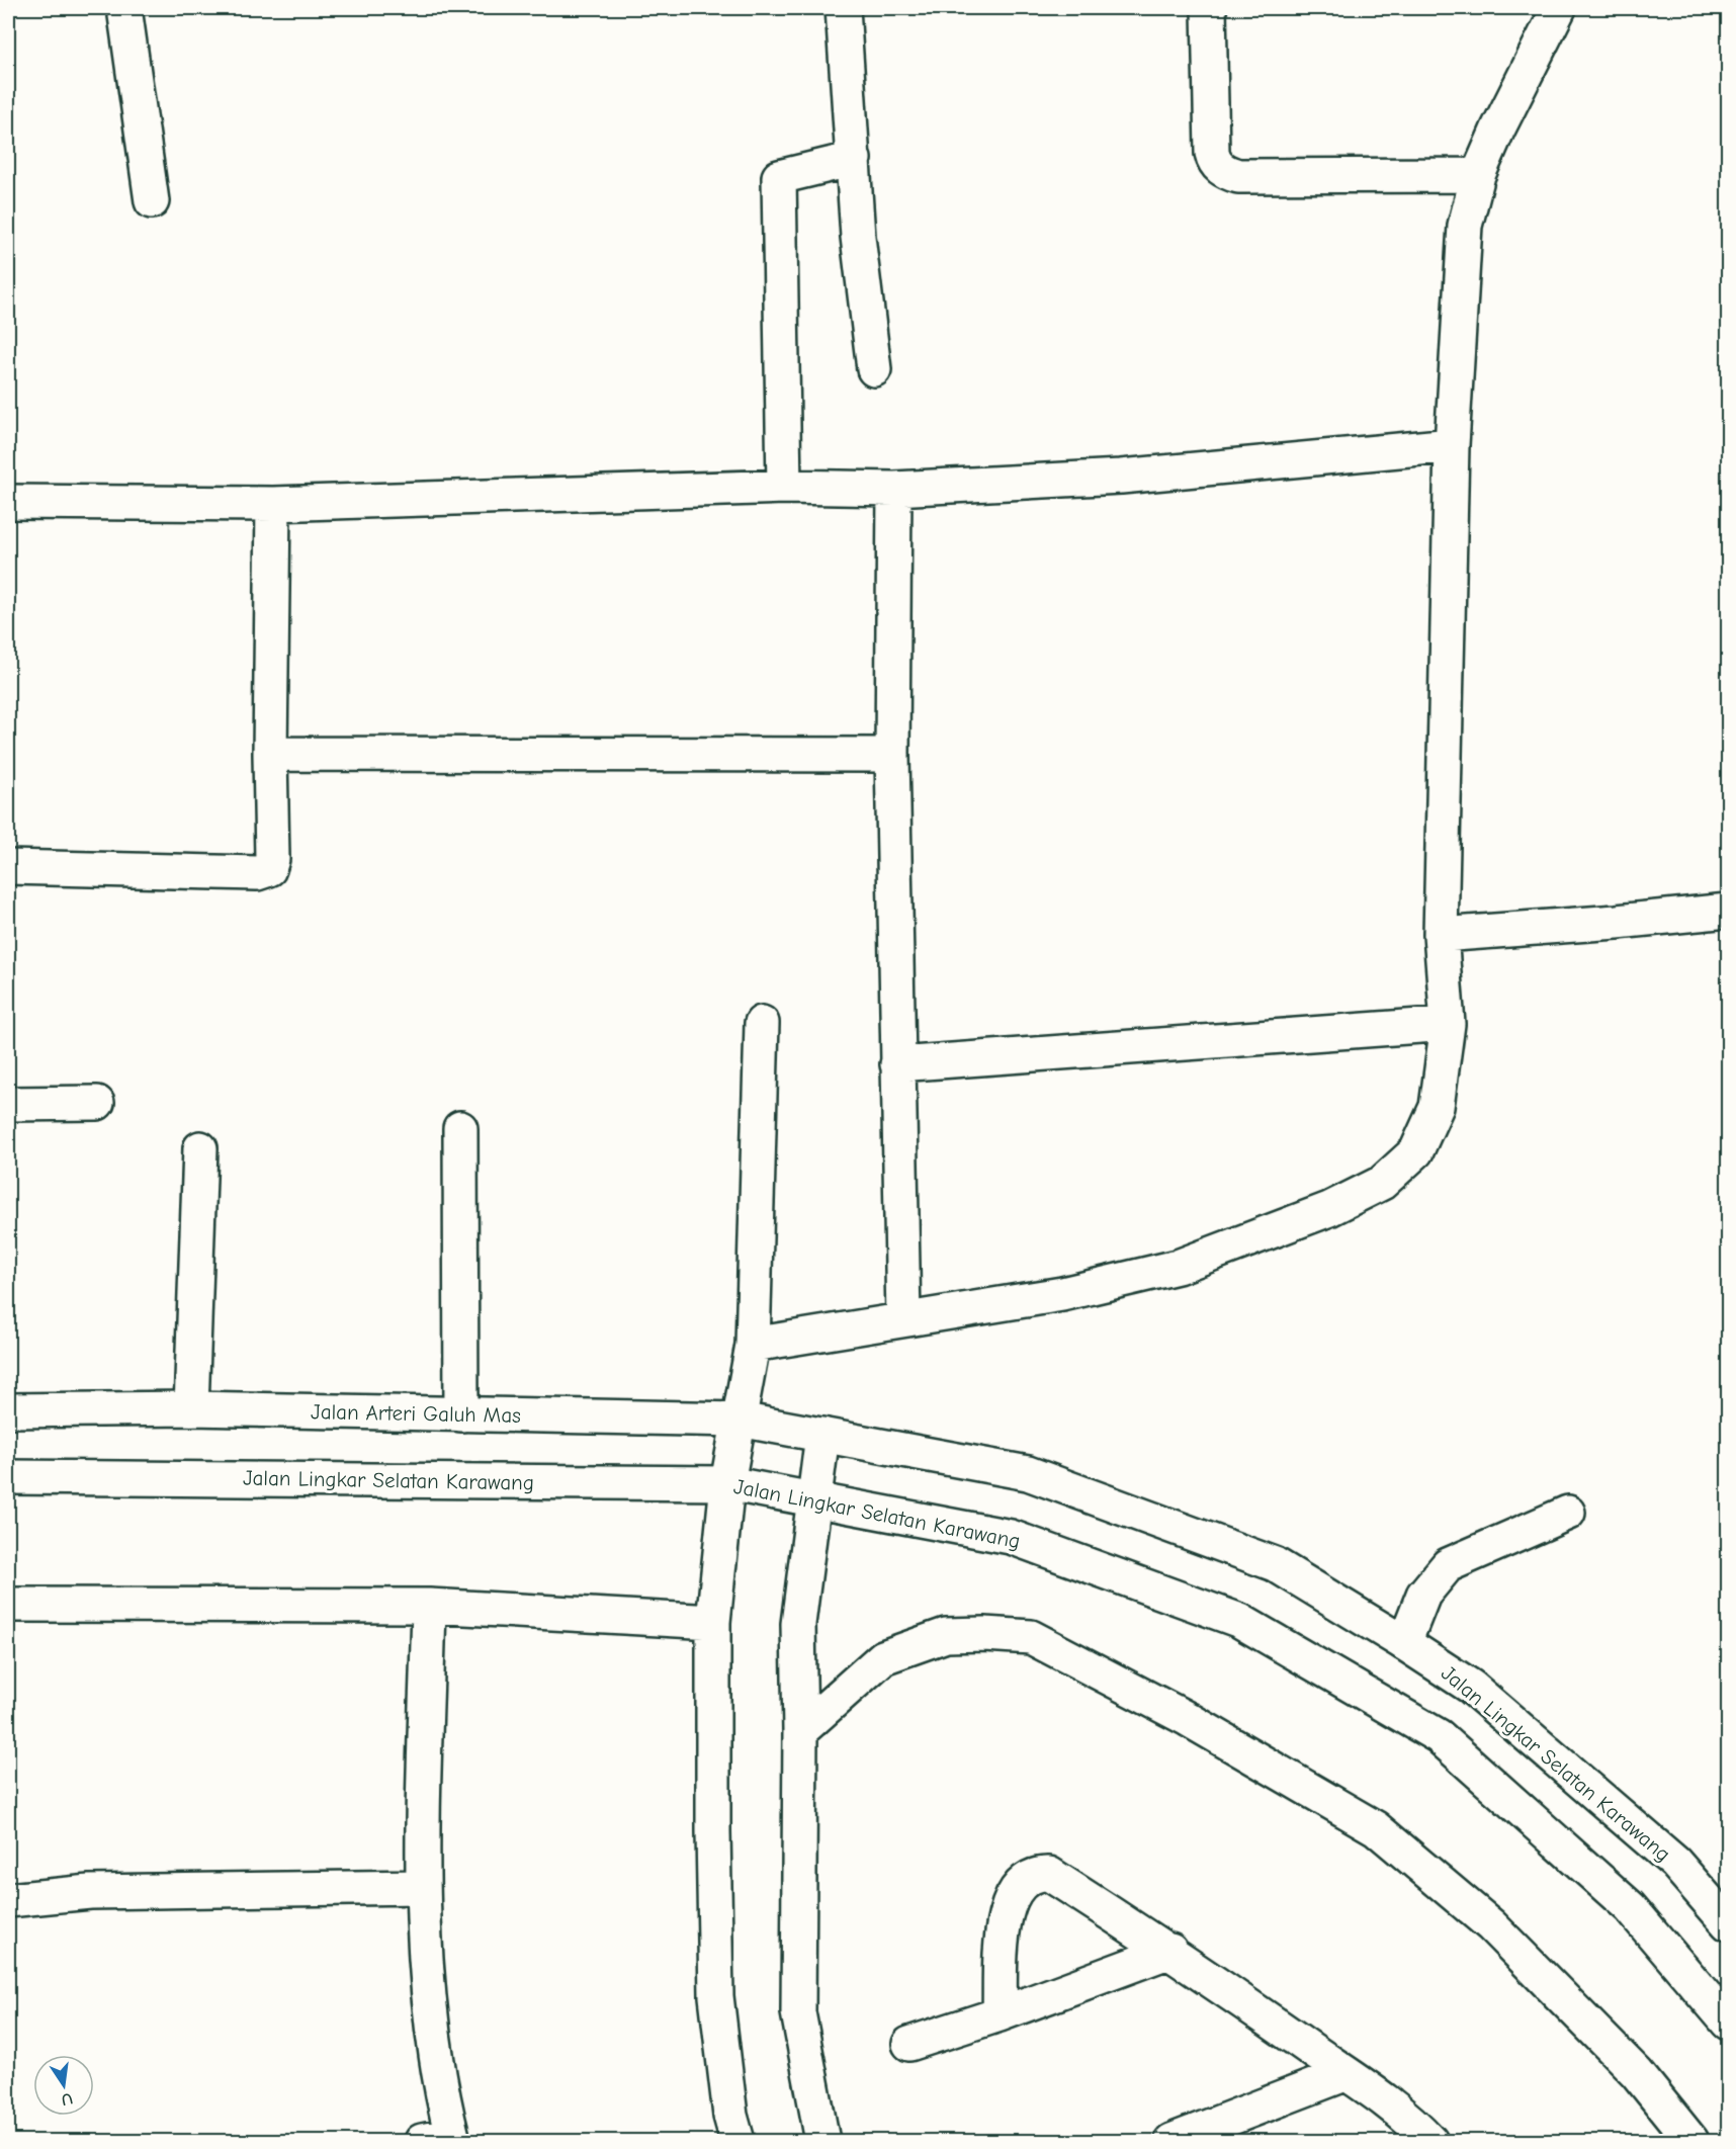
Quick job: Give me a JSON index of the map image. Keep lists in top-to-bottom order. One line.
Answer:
{"streets":{"street":["Jalan Arteri Galuh Mas","Jalan Lingkar Selatan Karawang"]},"crossings":[["Jalan Arteri Galuh Mas","Jalan Lingkar Selatan Karawang"]],"north":"bottom"}
